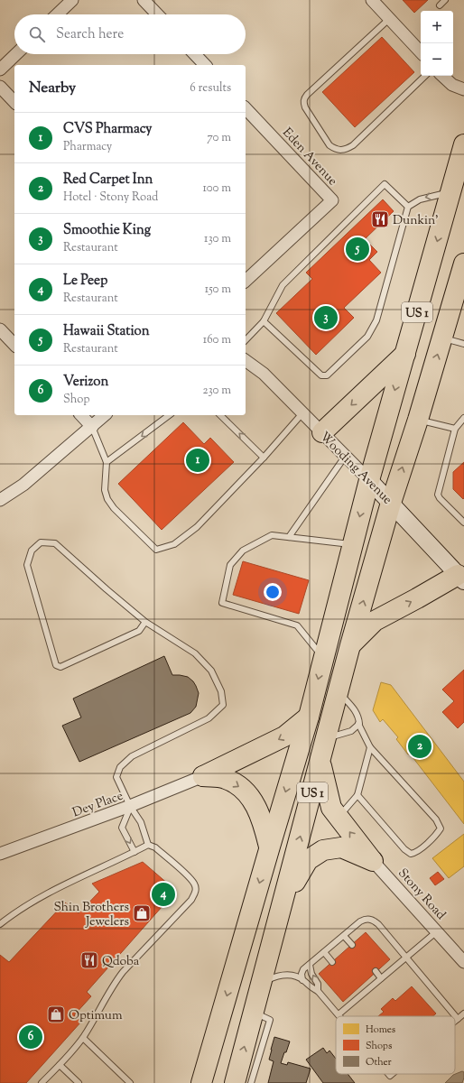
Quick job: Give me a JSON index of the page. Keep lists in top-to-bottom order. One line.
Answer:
{"streets":{"highway":["US 1"],"street":["Eden Avenue","Wooding Avenue","Dey Place","Stony Road"]},"crossings":[["US 1","Wooding Avenue"]],"places":{"restaurant":["Dunkin'","Qdoba"],"shop":["Shin Brothers Jewelers","Optimum"]},"legend":["Homes","Shops","Other"],"page":{"map_buttons":["+","−"],"search":"Search here","heading":["Nearby","6 results"],"list":[{"mark":"1","name":"CVS Pharmacy","note":"Pharmacy","value":"70 m"},{"mark":"2","name":"Red Carpet Inn","note":"Hotel · Stony Road","value":"100 m"},{"mark":"3","name":"Smoothie King","note":"Restaurant","value":"130 m"},{"mark":"4","name":"Le Peep","note":"Restaurant","value":"150 m"},{"mark":"5","name":"Hawaii Station","note":"Restaurant","value":"160 m"},{"mark":"6","name":"Verizon","note":"Shop","value":"230 m"}],"pins":["5","3","1","2","4","6"]}}
